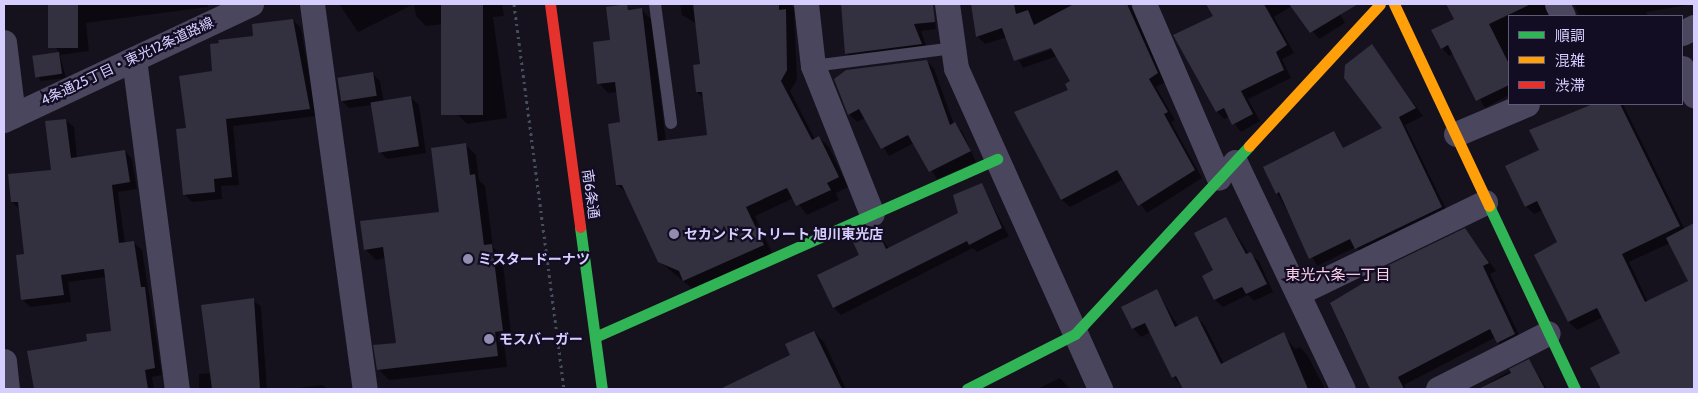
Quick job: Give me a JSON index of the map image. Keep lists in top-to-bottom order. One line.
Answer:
{"streets":{"street":["4条通25丁目・東光12条道路線","南6条通"]},"districts":["東光六条一丁目"],"places":["セカンドストリート 旭川東光店","ミスタードーナツ","モスバーガー"],"legend":["順調","混雑","渋滞"]}
